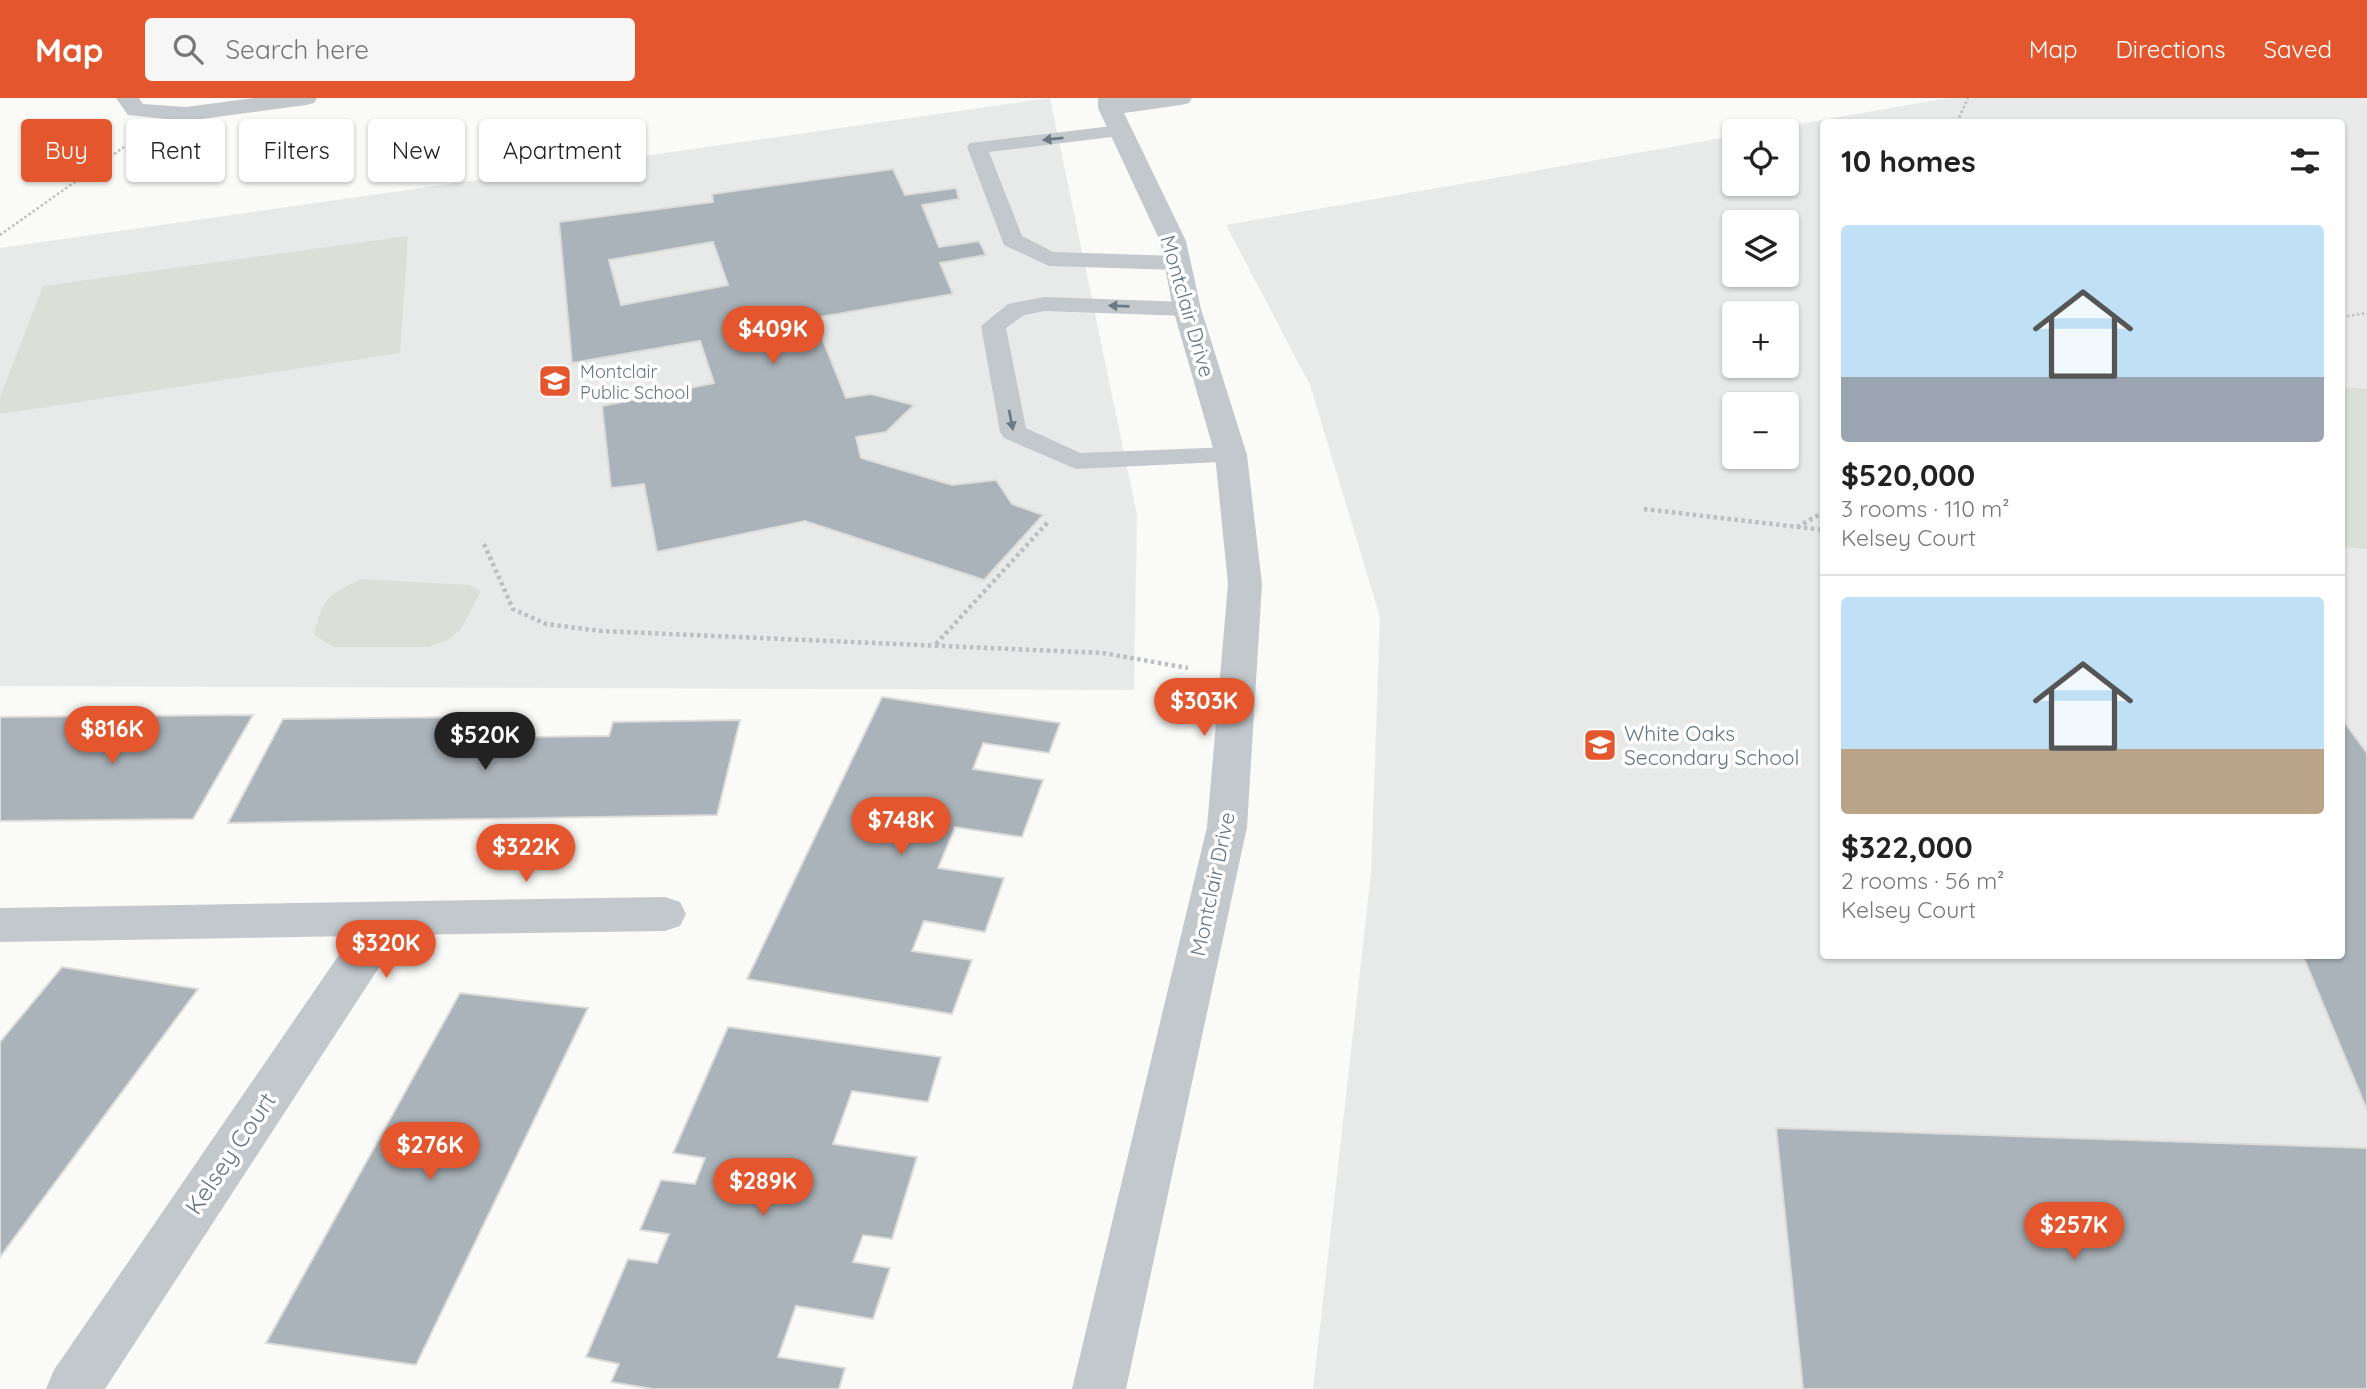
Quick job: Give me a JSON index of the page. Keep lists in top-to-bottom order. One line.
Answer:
{"streets":{"street":["Montclair Drive","Kelsey Court"]},"places":{"school or university":["Montclair Public School","White Oaks Secondary School"]},"page":{"header":"Map","search":"Search here","nav":["Map","Directions","Saved"],"map_buttons":["+","−"],"chip":["Buy","Rent","Filters","New","Apartment"],"heading":"10 homes","list":[{"name":"$520,000","note":"3 rooms · 110 m² · Kelsey Court"},{"name":"$322,000","note":"2 rooms · 56 m² · Kelsey Court"}],"price":["$409K","$303K","$816K","$520K","$748K","$322K","$320K","$276K","$289K","$257K"]}}
